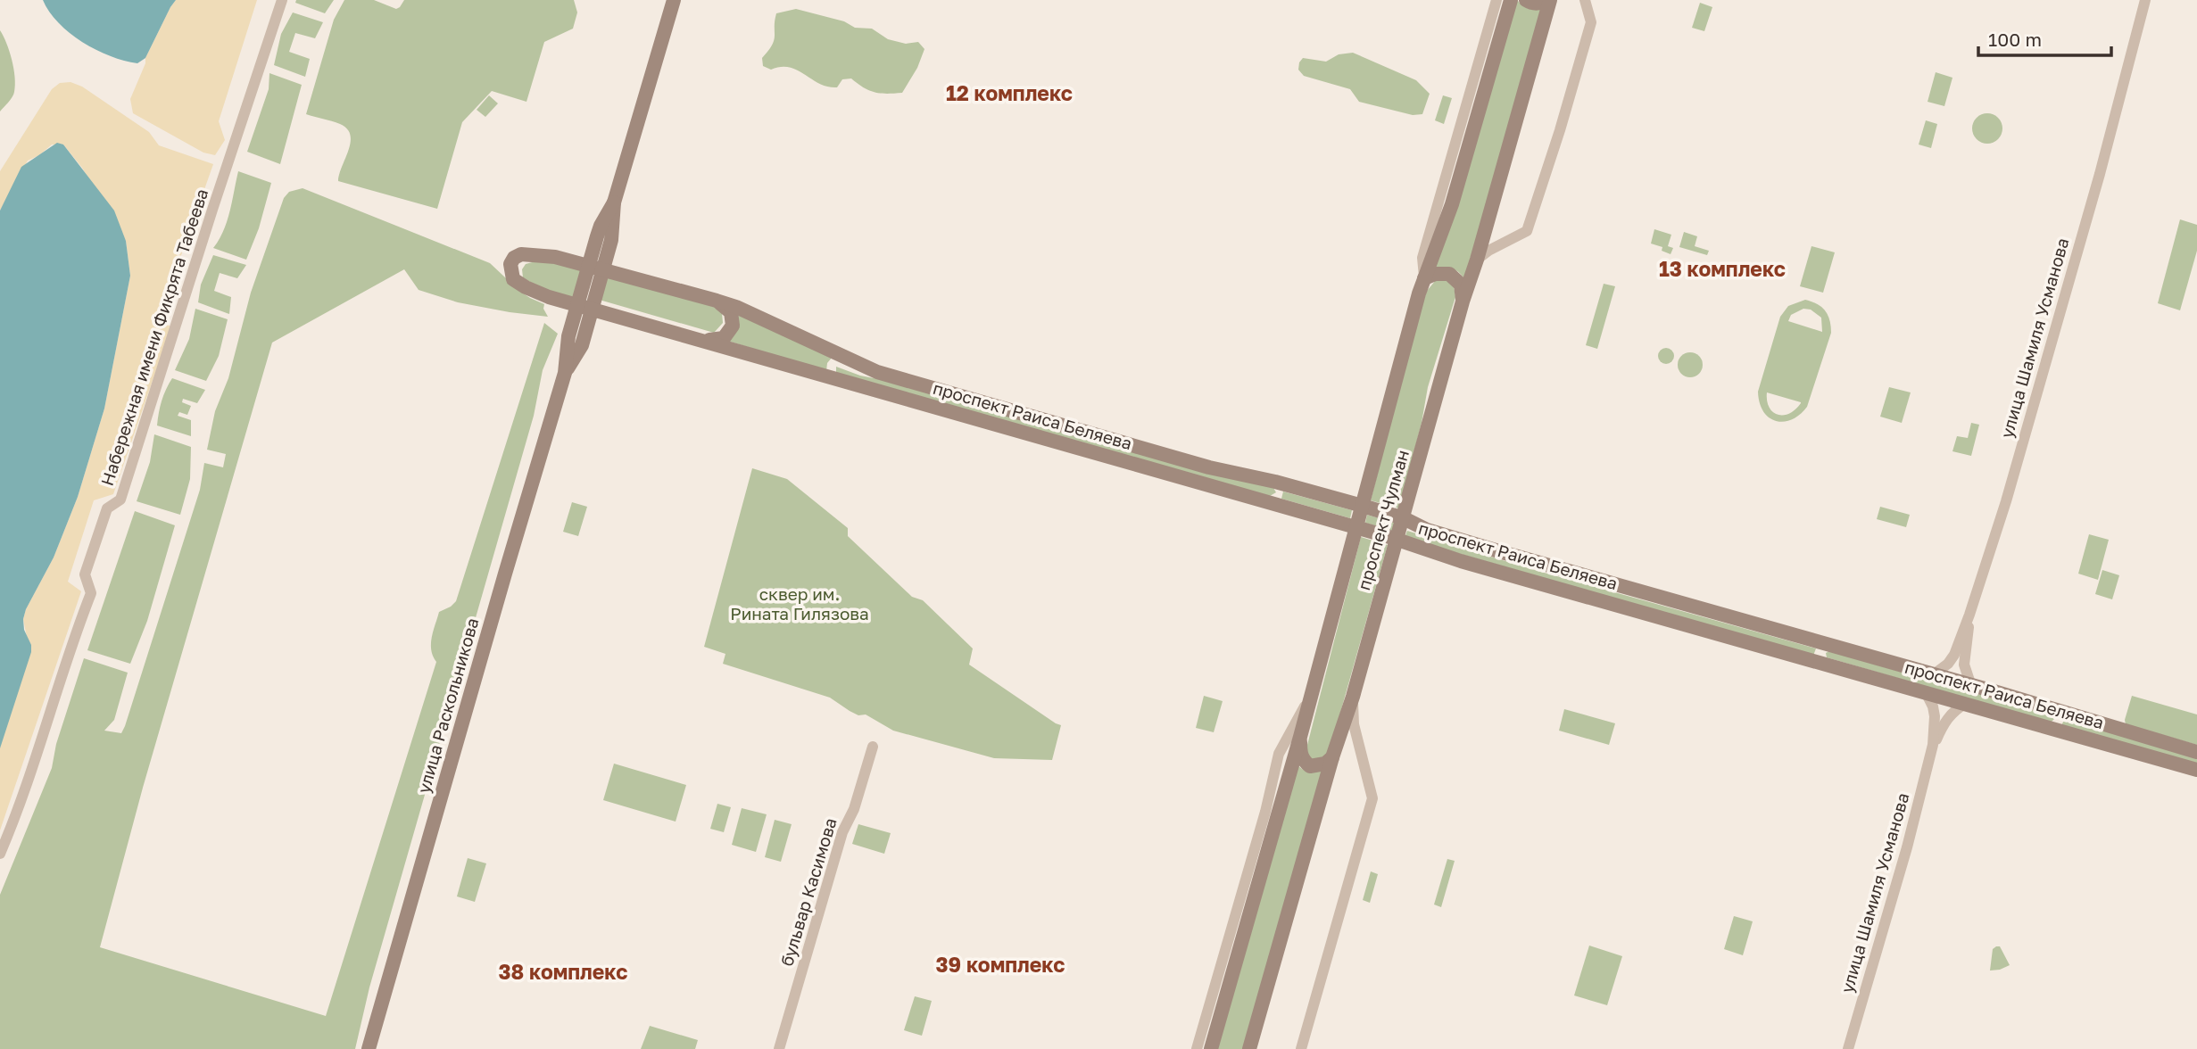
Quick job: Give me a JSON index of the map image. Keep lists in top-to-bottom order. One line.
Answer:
{"streets":{"street":["Набережная имени Фикрята Табеева","улица Шамиля Усманова","проспект Раиса Беляева","проспект Чулман","улица Раскольникова","бульвар Касимова"]},"crossings":[["улица Шамиля Усманова","проспект Раиса Беляева"],["проспект Раиса Беляева","проспект Чулман"],["проспект Раиса Беляева","улица Раскольникова"]],"districts":["12 комплекс","13 комплекс","39 комплекс","38 комплекс"],"parks":["сквер им. Рината Гилязова"],"scale_bar":"100 m"}
